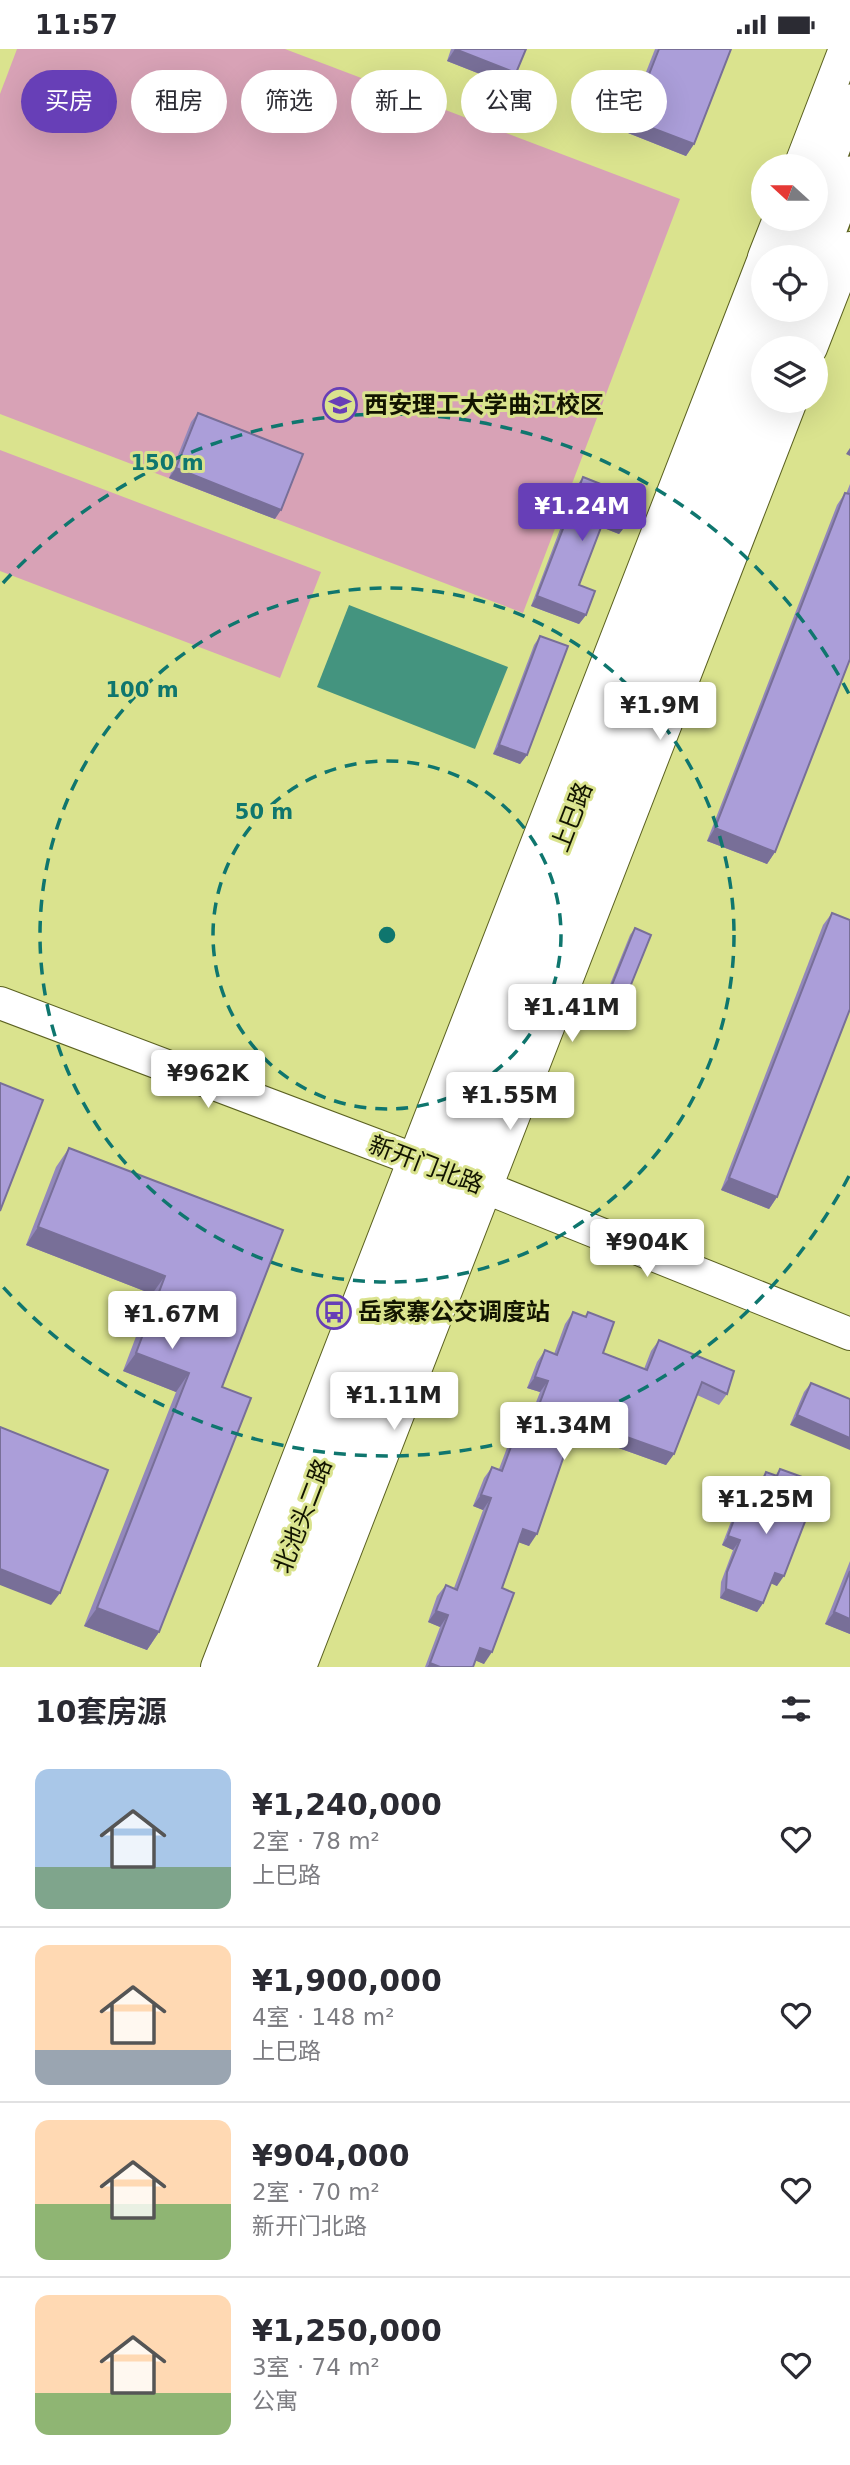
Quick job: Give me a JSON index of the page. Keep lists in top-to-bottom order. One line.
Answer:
{"streets":{"main road":["上巳路","北池头二路"],"street":["新开门北路"]},"crossings":[["上巳路","新开门北路"],["上巳路","北池头二路"],["新开门北路","北池头二路"]],"places":{"school or university":["西安理工大学曲江校区"],"bus stop":["岳家寨公交调度站"]},"north":"left","page":{"status":"11:57","chip":["买房","租房","筛选","新上","公寓","住宅"],"price":["¥1.24M","¥1.9M","¥1.41M","¥962K","¥1.55M","¥904K","¥1.67M","¥1.11M","¥1.34M","¥1.25M"],"heading":"10套房源","list":[{"name":"¥1,240,000","note":"2室 · 78 m² · 上巳路"},{"name":"¥1,900,000","note":"4室 · 148 m² · 上巳路"},{"name":"¥904,000","note":"2室 · 70 m² · 新开门北路"},{"name":"¥1,250,000","note":"3室 · 74 m² · 公寓"}]},"rings":["150 m","100 m","50 m"]}
